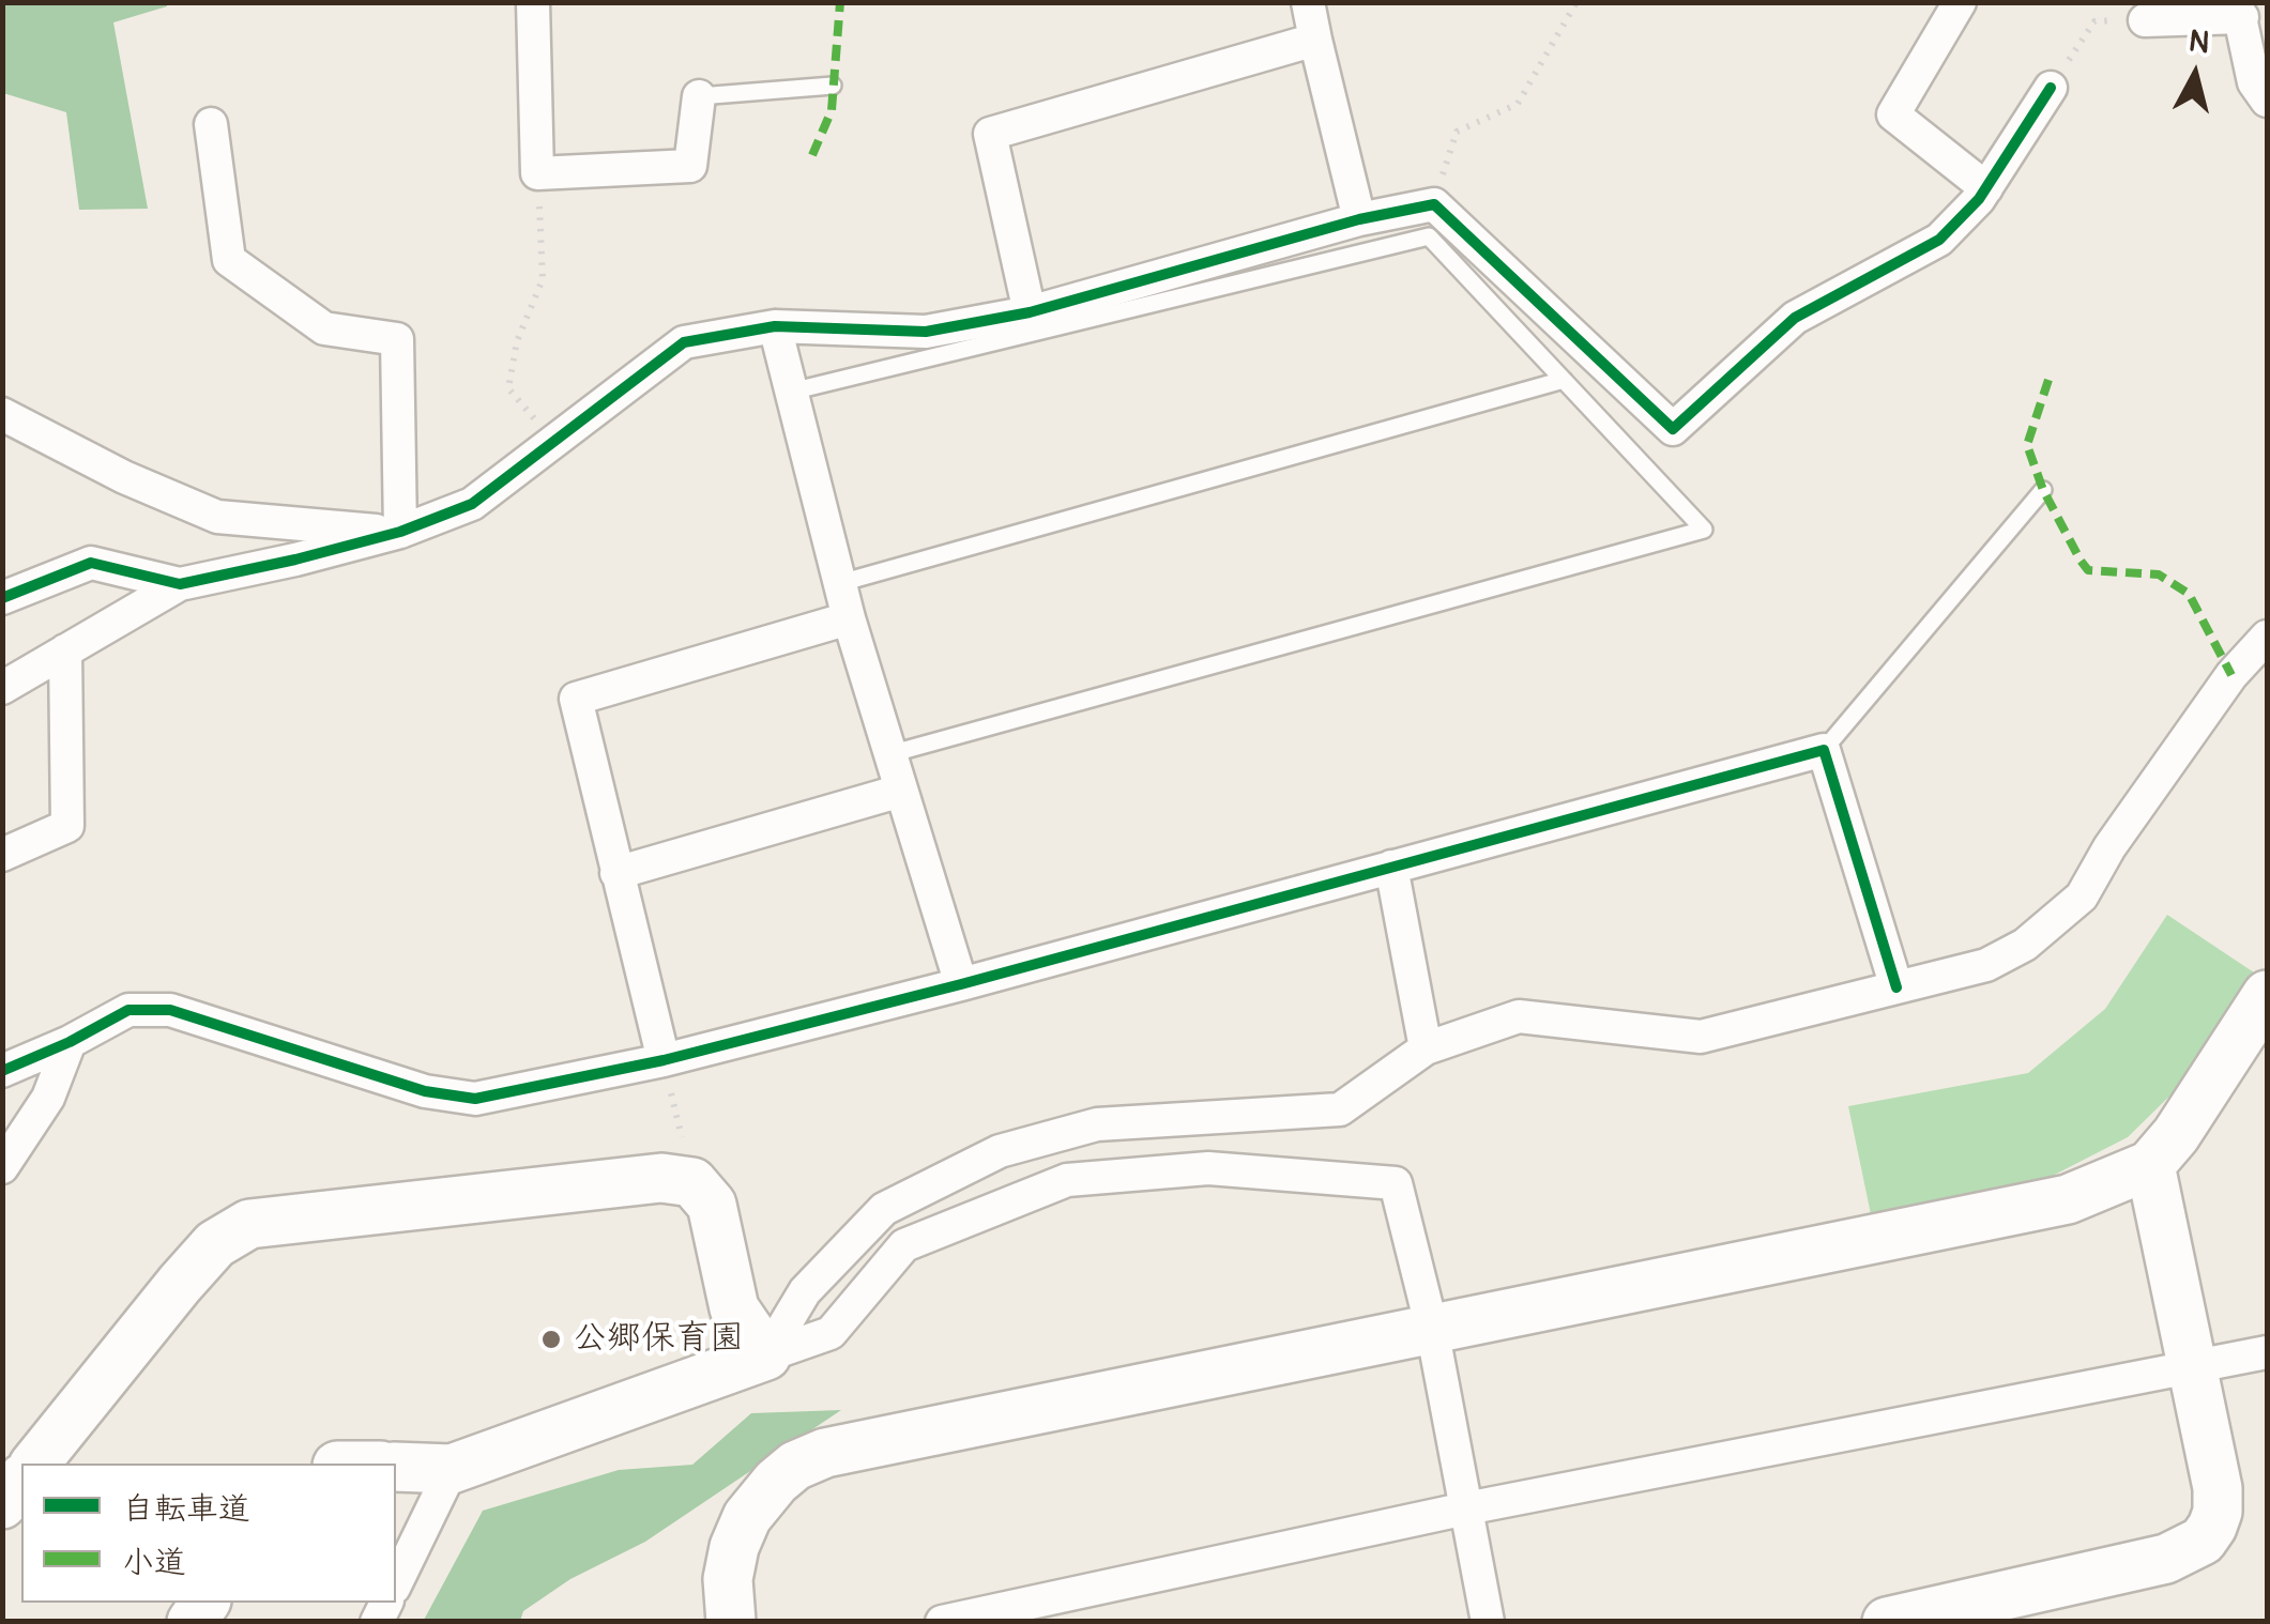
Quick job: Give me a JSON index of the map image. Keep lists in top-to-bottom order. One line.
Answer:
{"places":["公郷保育園"],"legend":["自転車道","小道"],"north":"top"}
